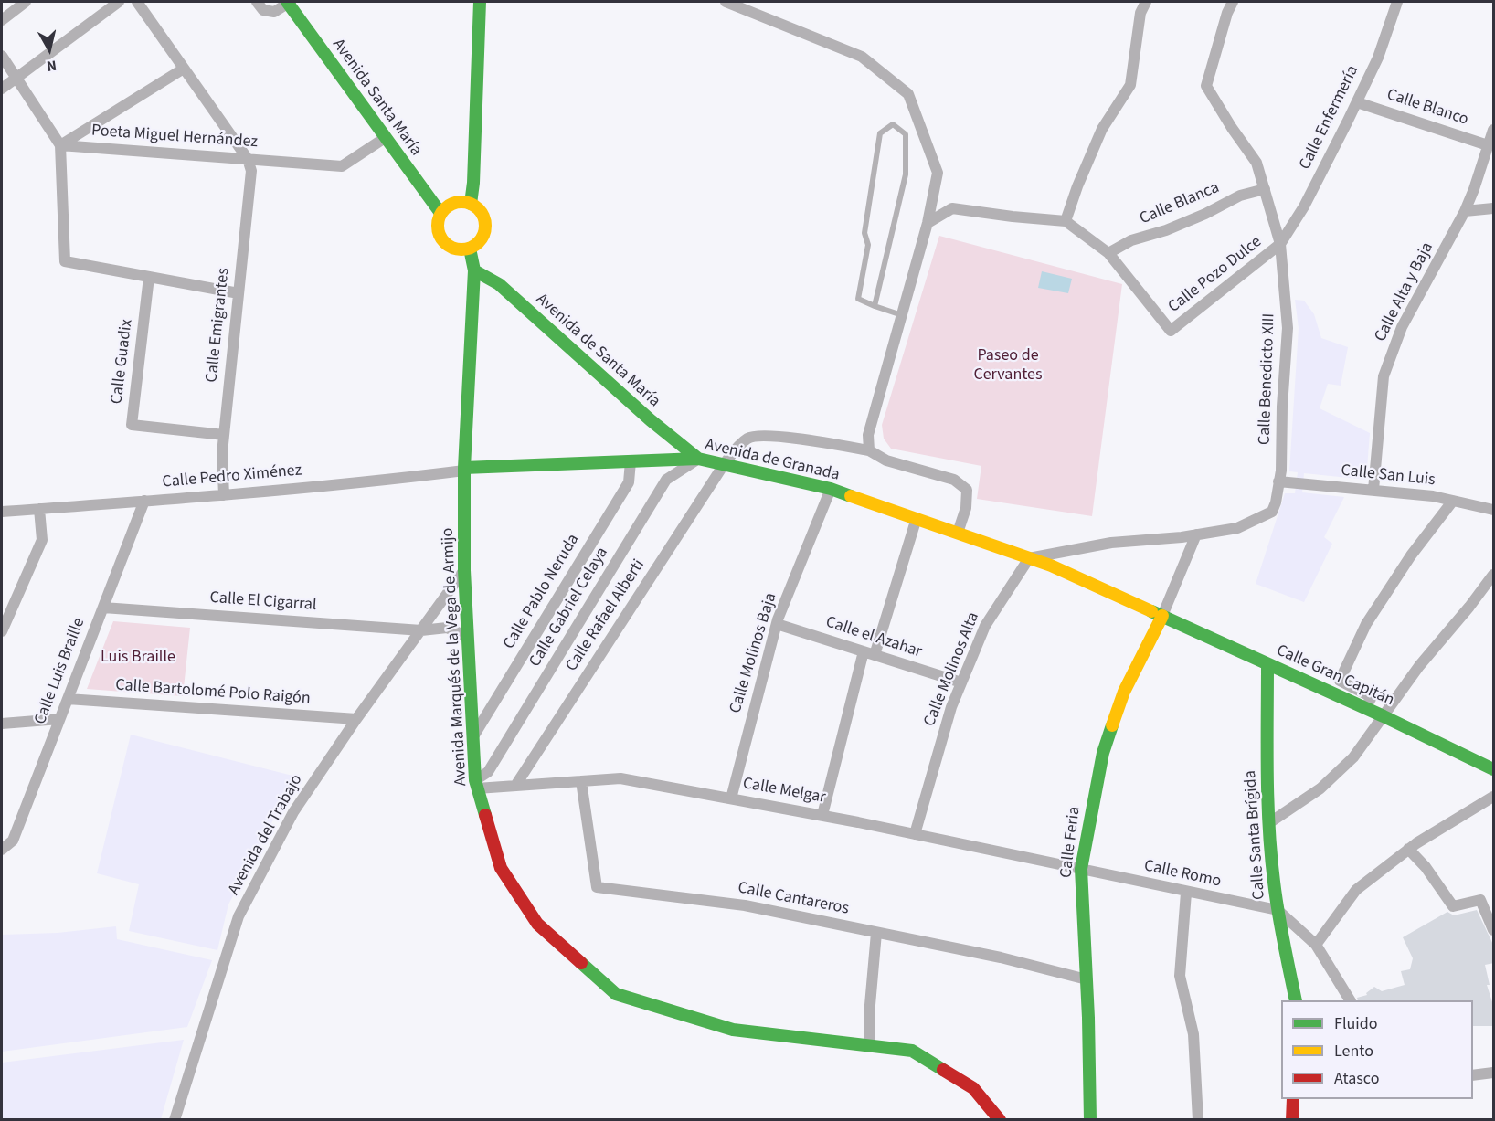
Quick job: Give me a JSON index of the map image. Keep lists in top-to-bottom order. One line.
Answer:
{"streets":{"street":["Avenida Santa María","Calle Blanco","Calle Enfermería","Poeta Miguel Hernández","Calle Blanca","Calle Pozo Dulce","Calle Alta y Baja","Calle Emigrantes","Avenida de Santa María","Calle Guadix","Calle Benedicto XIII","Avenida de Granada","Calle San Luis","Calle Pedro Ximénez","Calle Pablo Neruda","Calle El Cigarral","Calle Gabriel Celaya","Calle Rafael Alberti","Calle el Azahar","Calle Molinos Baja","Avenida Marqués de la Vega de Armijo","Calle Molinos Alta","Calle Luis Braille","Calle Gran Capitán","Calle Bartolomé Polo Raigón","Calle Melgar","Avenida del Trabajo","Calle Santa Brígida","Calle Feria","Calle Romo","Calle Cantareros"]},"crossings":[["Avenida Santa María","Poeta Miguel Hernández"],["Avenida Santa María","Avenida Marqués de la Vega de Armijo"],["Calle Blanco","Calle Enfermería"],["Calle Blanco","Calle Alta y Baja"],["Calle Enfermería","Calle Pozo Dulce"],["Calle Enfermería","Calle Benedicto XIII"],["Poeta Miguel Hernández","Calle Emigrantes"],["Calle Blanca","Calle Pozo Dulce"],["Calle Blanca","Calle Benedicto XIII"],["Calle Pozo Dulce","Calle Benedicto XIII"],["Calle Alta y Baja","Calle San Luis"],["Calle Emigrantes","Calle Guadix"],["Calle Emigrantes","Calle Pedro Ximénez"],["Avenida de Santa María","Avenida de Granada"],["Avenida de Santa María","Calle Gabriel Celaya"],["Avenida de Santa María","Avenida Marqués de la Vega de Armijo"],["Calle Benedicto XIII","Calle San Luis"],["Avenida de Granada","Calle Pedro Ximénez"],["Avenida de Granada","Calle Pablo Neruda"],["Avenida de Granada","Calle Gabriel Celaya"],["Avenida de Granada","Calle Rafael Alberti"],["Avenida de Granada","Calle Molinos Baja"],["Avenida de Granada","Avenida Marqués de la Vega de Armijo"],["Avenida de Granada","Calle Molinos Alta"],["Avenida de Granada","Calle Gran Capitán"],["Calle Pedro Ximénez","Avenida Marqués de la Vega de Armijo"],["Calle Pedro Ximénez","Calle Luis Braille"],["Calle Pablo Neruda","Avenida Marqués de la Vega de Armijo"],["Calle El Cigarral","Avenida Marqués de la Vega de Armijo"],["Calle El Cigarral","Calle Luis Braille"],["Calle El Cigarral","Avenida del Trabajo"],["Calle Gabriel Celaya","Avenida Marqués de la Vega de Armijo"],["Calle Gabriel Celaya","Calle Melgar"],["Calle Rafael Alberti","Calle Melgar"],["Calle el Azahar","Calle Molinos Baja"],["Calle el Azahar","Calle Molinos Alta"],["Calle Molinos Baja","Calle Melgar"],["Avenida Marqués de la Vega de Armijo","Calle Melgar"],["Avenida Marqués de la Vega de Armijo","Avenida del Trabajo"],["Calle Molinos Alta","Calle Gran Capitán"],["Calle Molinos Alta","Calle Melgar"],["Calle Luis Braille","Calle Bartolomé Polo Raigón"],["Calle Gran Capitán","Calle Santa Brígida"],["Calle Gran Capitán","Calle Feria"],["Calle Bartolomé Polo Raigón","Avenida del Trabajo"],["Calle Melgar","Calle Feria"],["Calle Melgar","Calle Romo"],["Calle Melgar","Calle Cantareros"],["Calle Santa Brígida","Calle Romo"],["Calle Feria","Calle Romo"],["Calle Feria","Calle Cantareros"]],"parks":["Paseo de Cervantes","Luis Braille"],"legend":["Fluido","Lento","Atasco"],"north":"bottom"}
